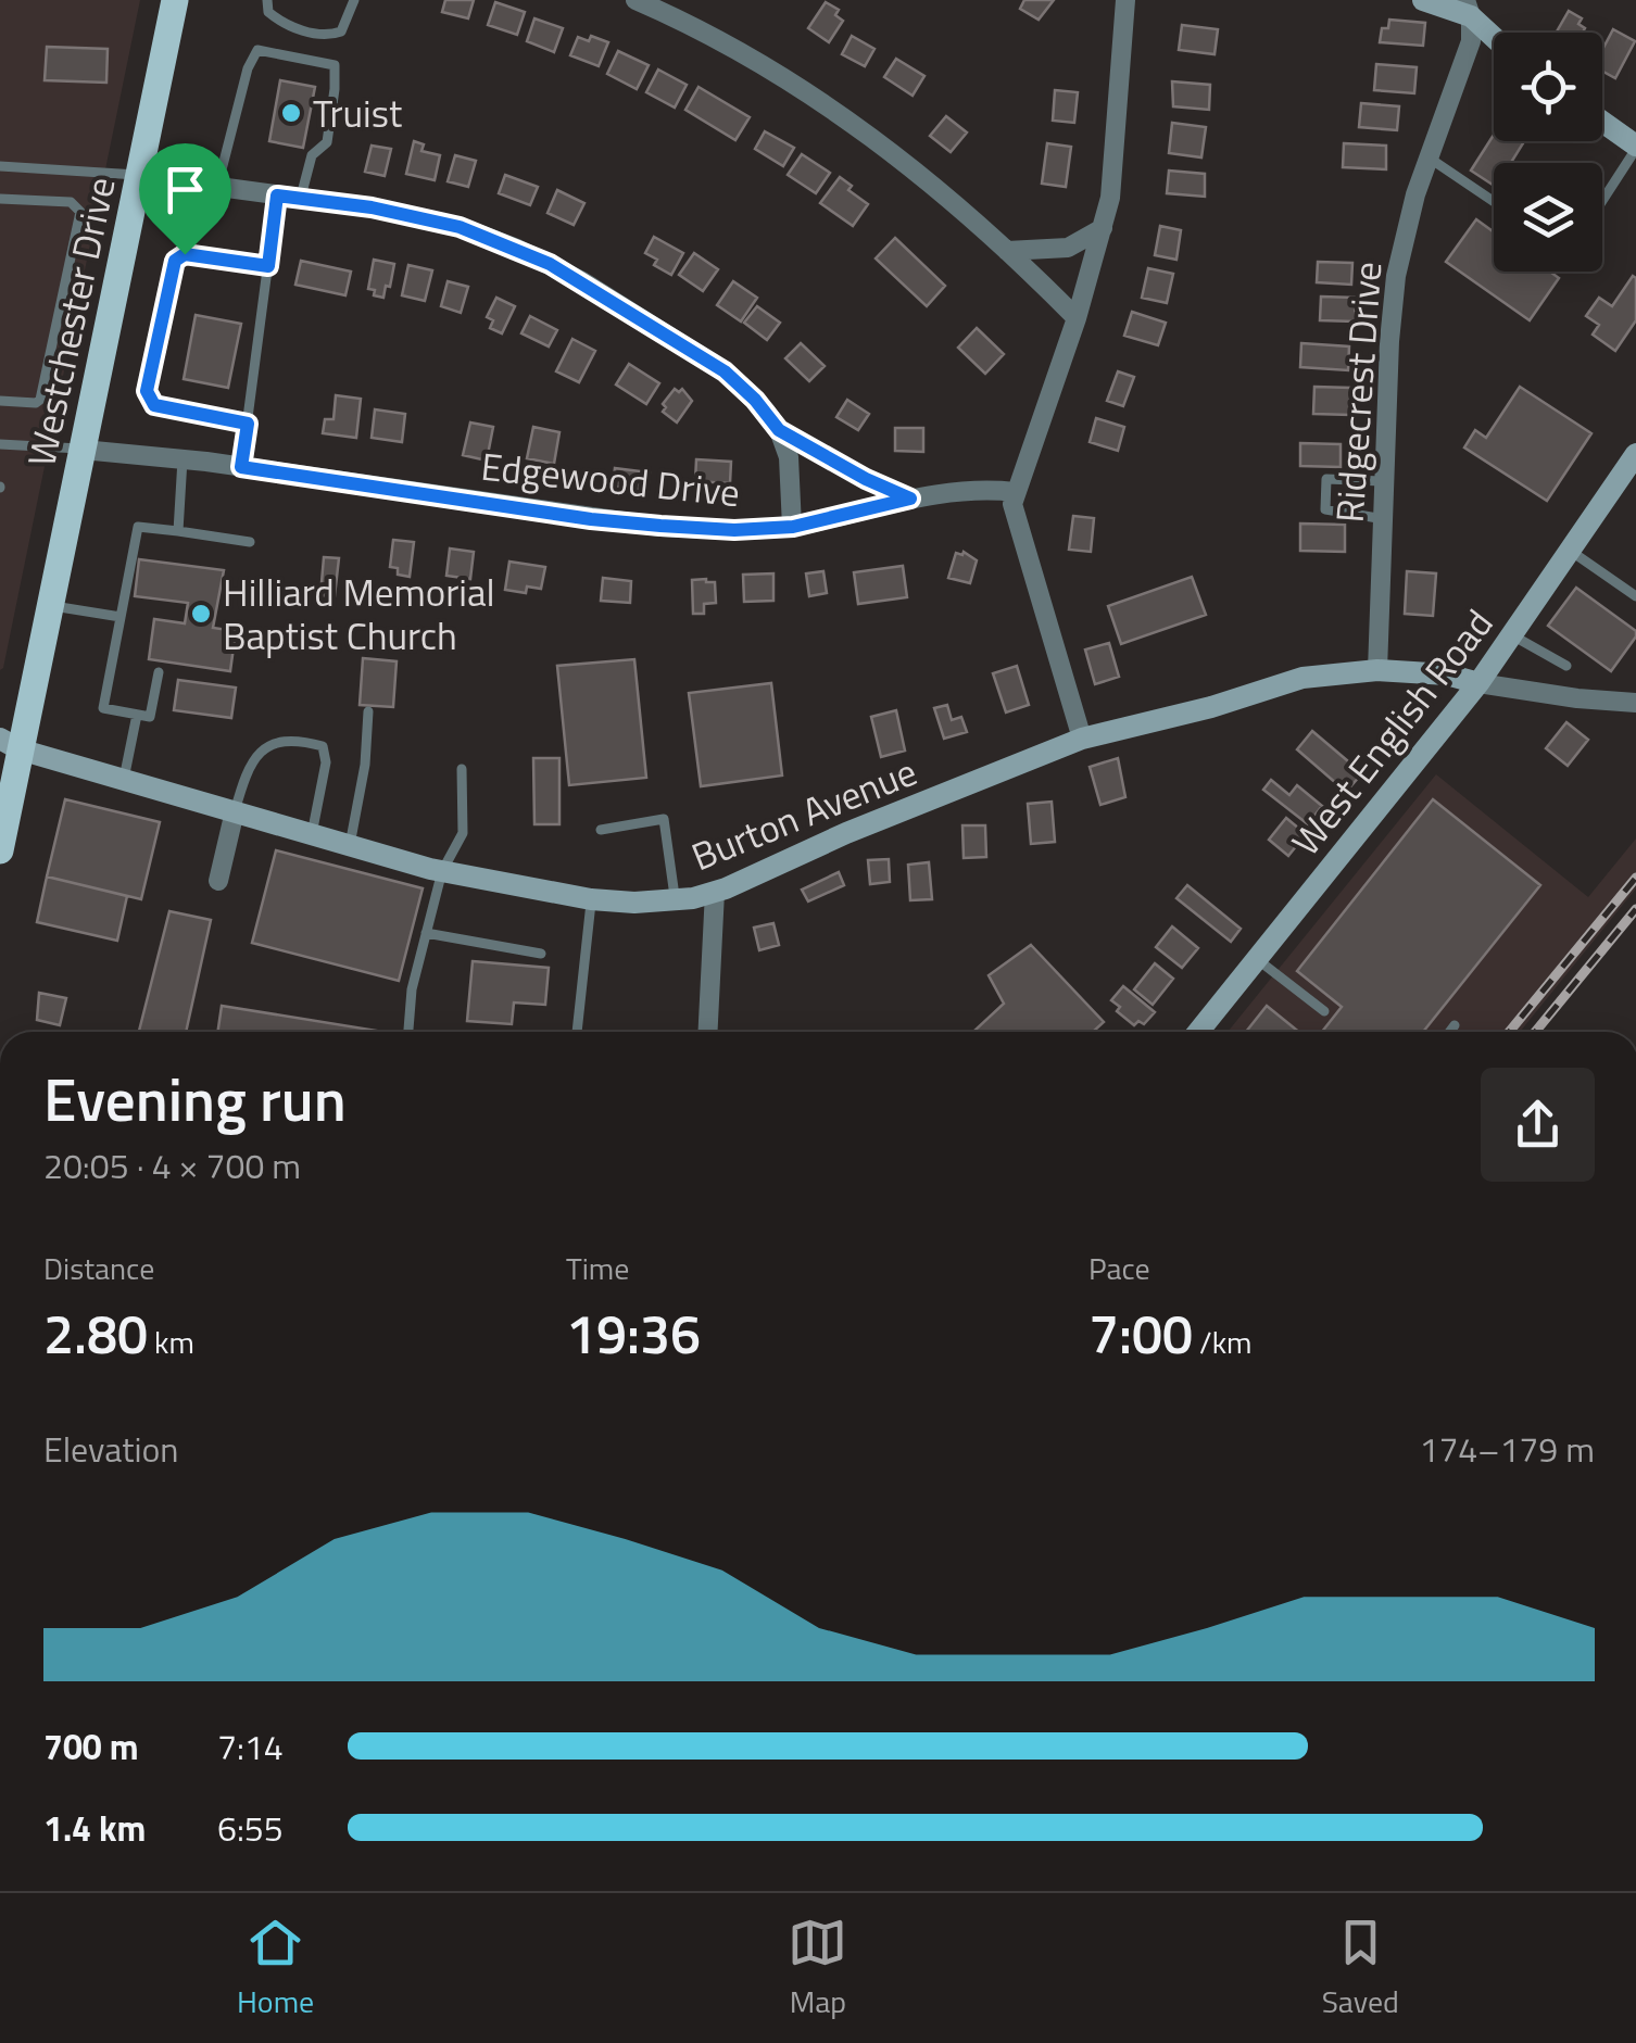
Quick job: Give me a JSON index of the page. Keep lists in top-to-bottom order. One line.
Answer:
{"streets":{"main road":["Westchester Drive"],"street":["Ridgecrest Drive","Edgewood Drive","West English Road","Burton Avenue"]},"crossings":[["Westchester Drive","Edgewood Drive"],["Westchester Drive","Burton Avenue"],["Ridgecrest Drive","Burton Avenue"],["West English Road","Burton Avenue"]],"places":["Truist","Hilliard Memorial Baptist Church"],"page":{"heading":["Evening run","20:05 · 4 × 700 m"],"stats":[["Distance","2.80 km"],["Time","19:36"],["Pace","7:00 /km"]],"chart":["Elevation","174–179 m"],"list":[{"name":"700 m","note":"7:14"},{"name":"1.4 km","note":"6:55"}],"tabs":["Home","Map","Saved"]}}
